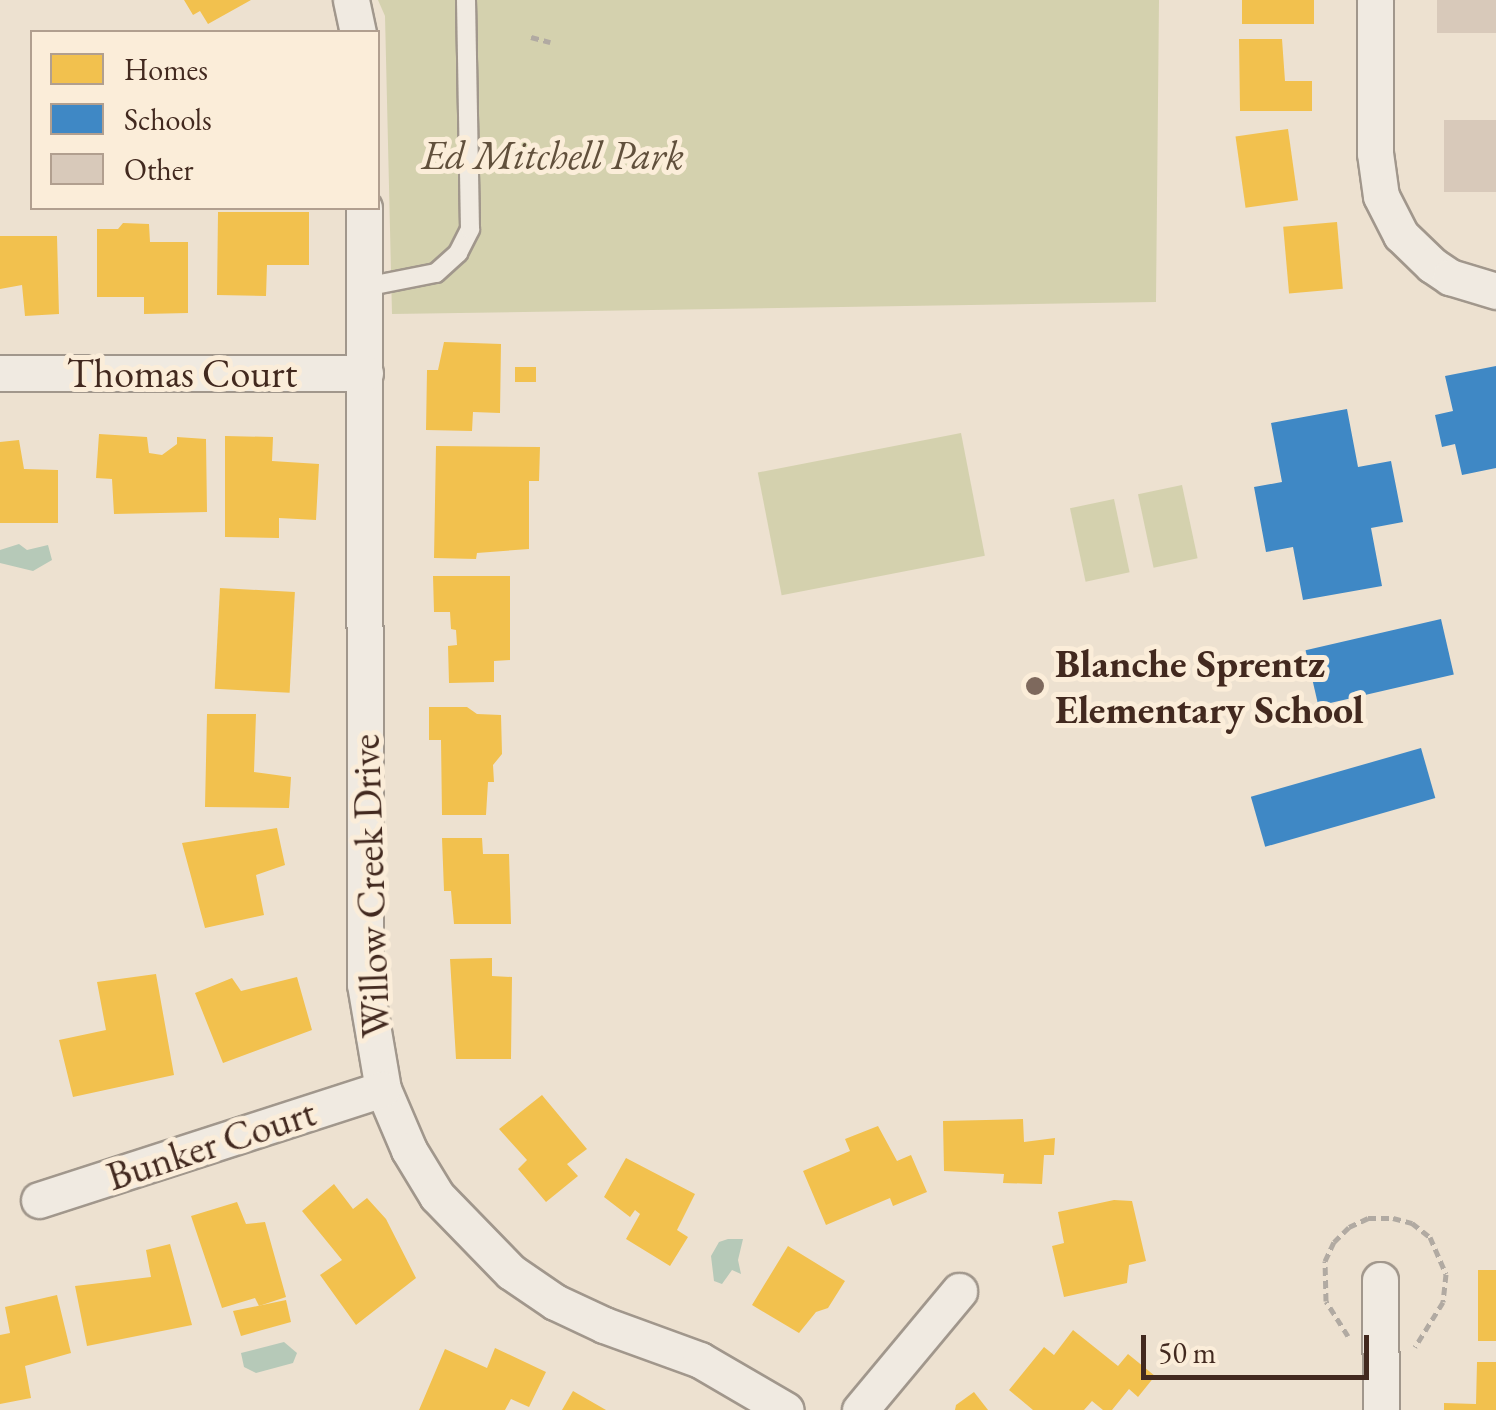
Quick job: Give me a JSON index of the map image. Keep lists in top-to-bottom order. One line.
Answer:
{"streets":{"street":["Thomas Court","Willow Creek Drive","Bunker Court"]},"crossings":[["Thomas Court","Willow Creek Drive"],["Willow Creek Drive","Bunker Court"]],"parks":["Ed Mitchell Park"],"places":["Blanche Sprentz Elementary School"],"legend":["Homes","Schools","Other"],"scale_bar":"50 m"}
